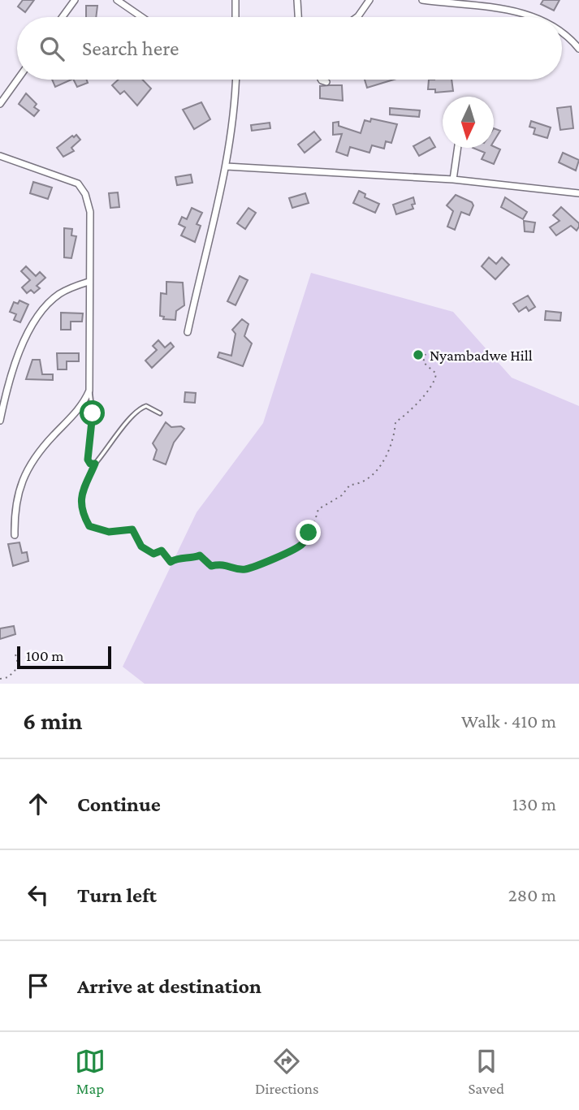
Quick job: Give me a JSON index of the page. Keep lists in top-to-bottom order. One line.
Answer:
{"places":["Nyambadwe Hill"],"scale_bar":"100 m","north":"bottom","page":{"search":"Search here","scale":"100 m","heading":["6 min","Walk · 410 m"],"list":[["Continue","130 m"],["Turn left","280 m"],"Arrive at destination"],"nav":["Map","Directions","Saved"]}}
